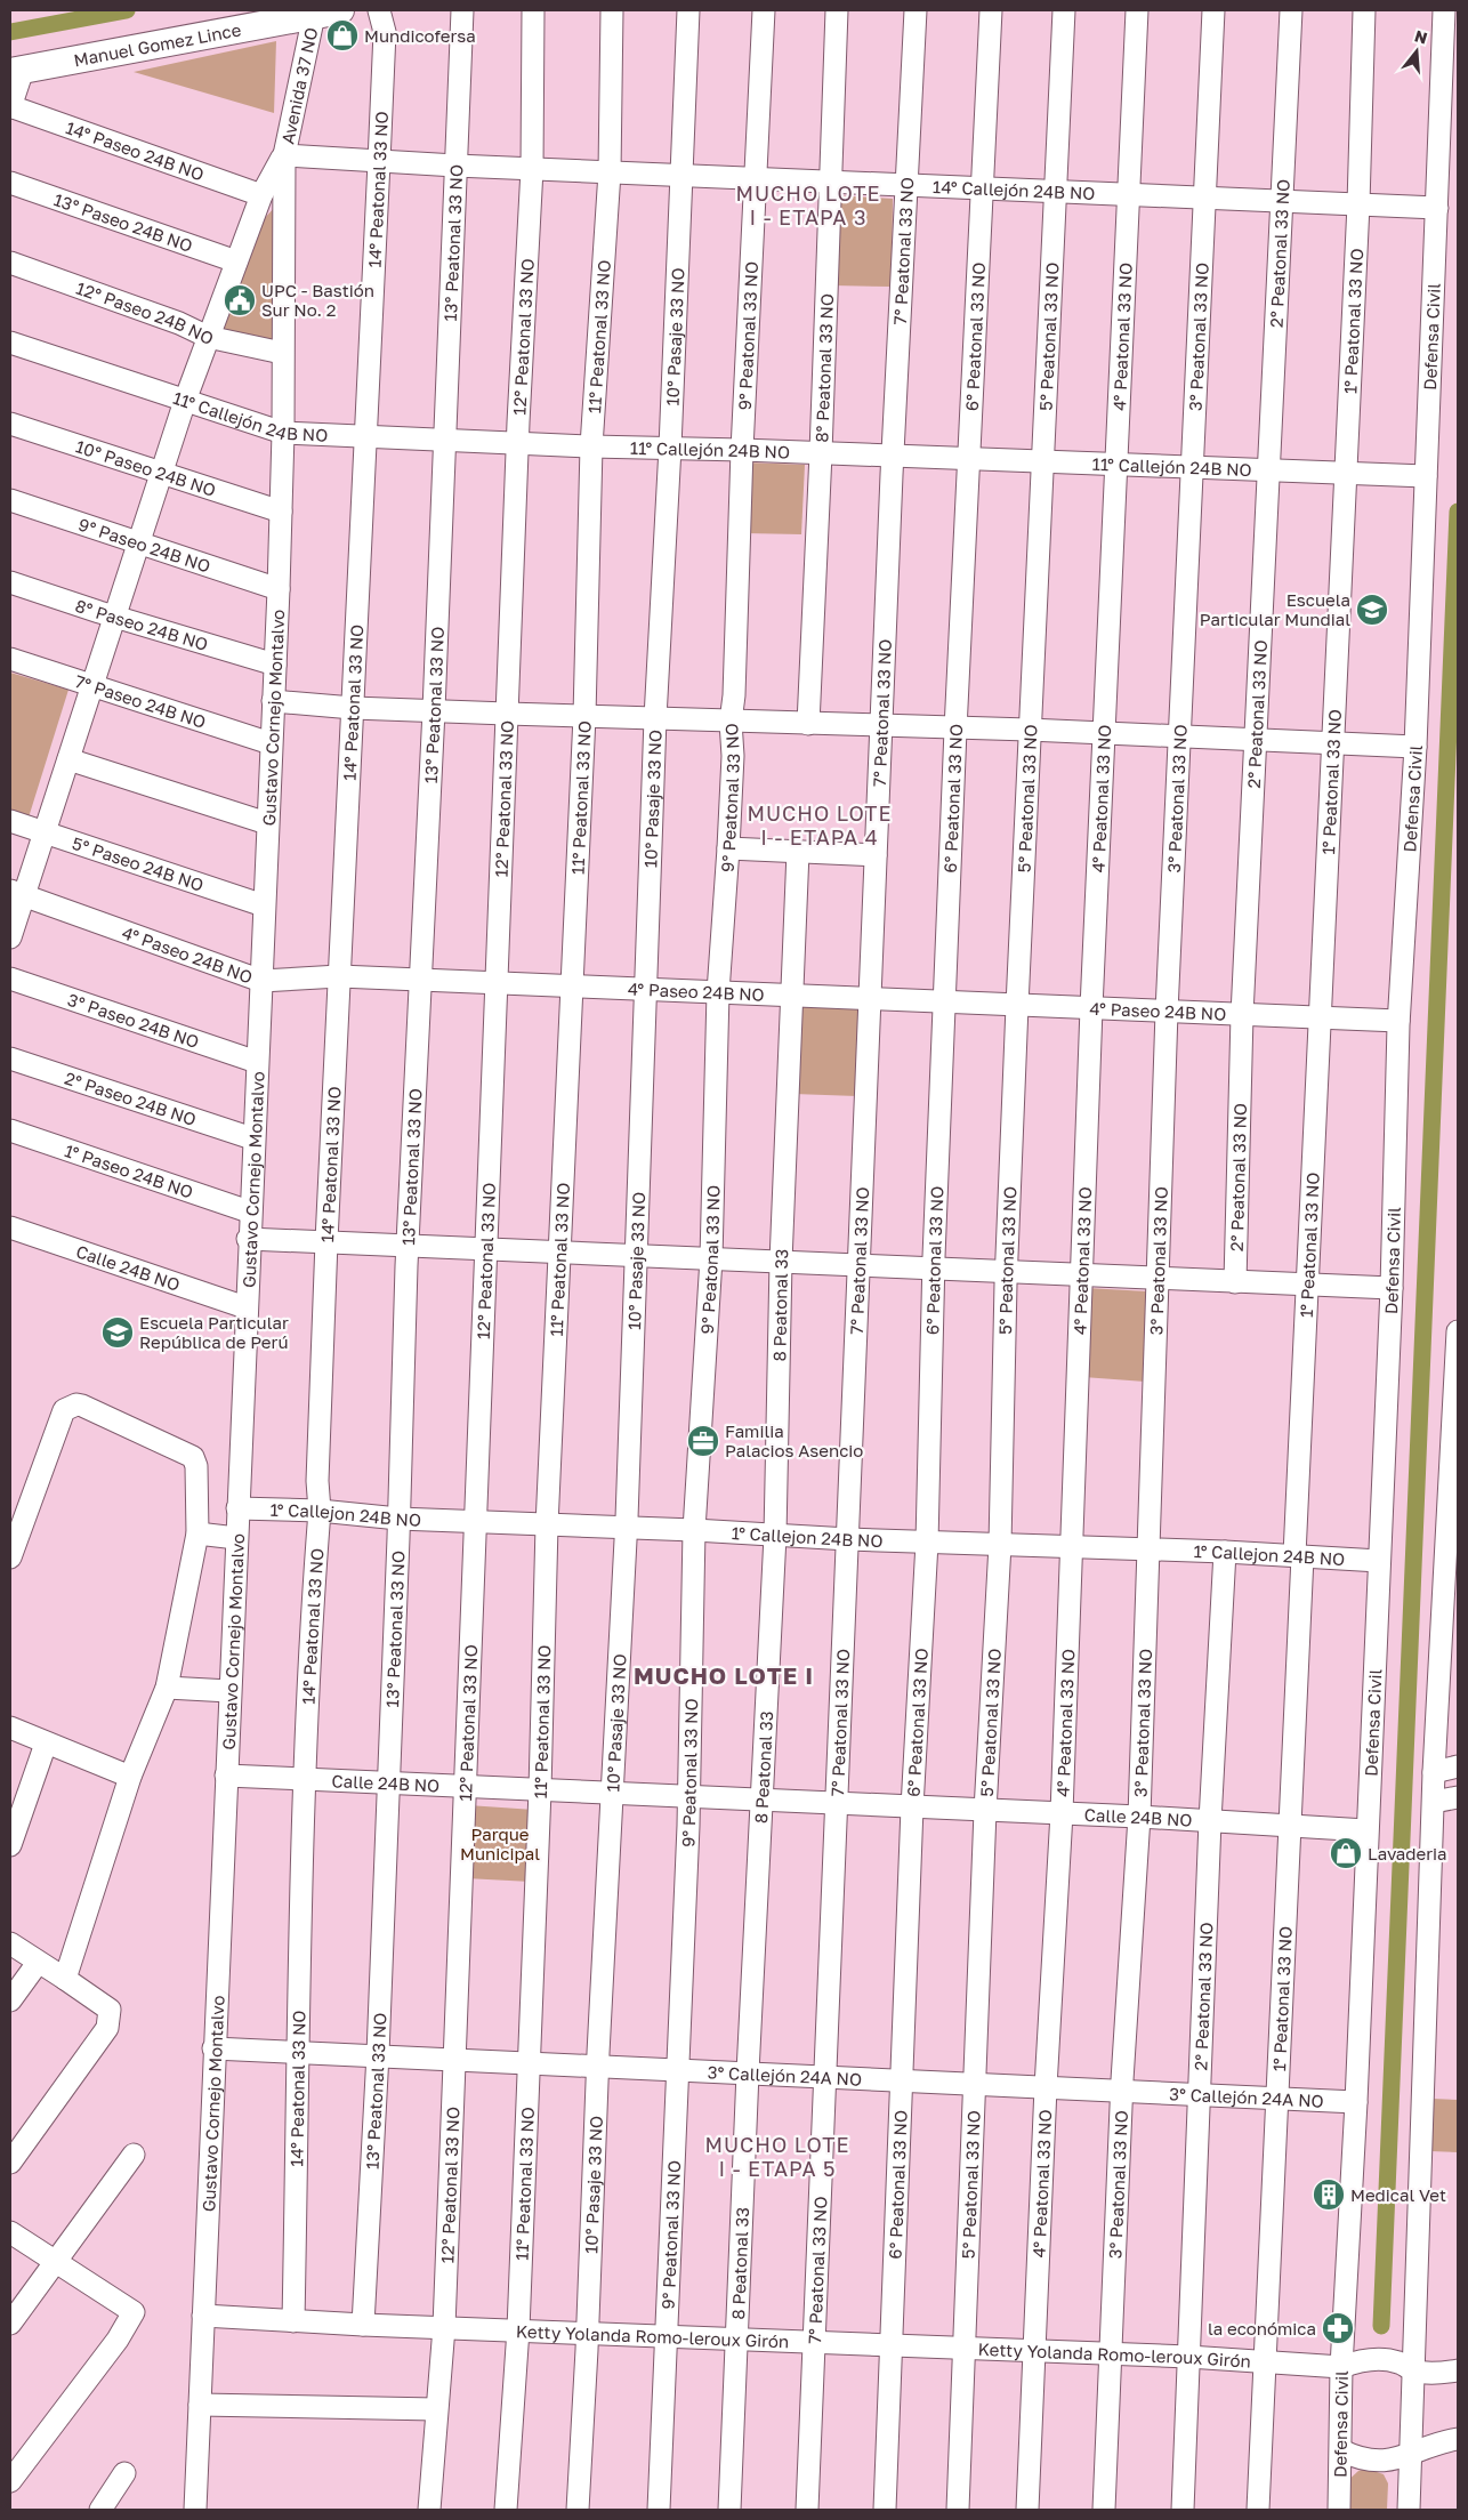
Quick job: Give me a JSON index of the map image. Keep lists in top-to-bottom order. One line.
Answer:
{"streets":{"main road":["Manuel Gomez Lince"],"street":["Avenida 37 NO","14° Paseo 24B NO","14° Peatonal 33 NO","14° Callejón 24B NO","13° Paseo 24B NO","13° Peatonal 33 NO","7° Peatonal 33 NO","2° Peatonal 33 NO","12° Paseo 24B NO","1° Peatonal 33 NO","12° Peatonal 33 NO","11° Peatonal 33 NO","10° Pasaje 33 NO","9° Peatonal 33 NO","6° Peatonal 33 NO","5° Peatonal 33 NO","4° Peatonal 33 NO","3° Peatonal 33 NO","Defensa Civil","8° Peatonal 33 NO","11° Callejón 24B NO","10° Paseo 24B NO","9° Paseo 24B NO","8° Paseo 24B NO","7° Paseo 24B NO","Gustavo Cornejo Montalvo","5° Paseo 24B NO","4° Paseo 24B NO","3° Paseo 24B NO","2° Paseo 24B NO","1° Paseo 24B NO","Calle 24B NO","8 Peatonal 33","1° Callejon 24B NO","3° Callejón 24A NO","Ketty Yolanda Romo-leroux Girón"]},"crossings":[["Manuel Gomez Lince","Avenida 37 NO"],["Avenida 37 NO","14° Callejón 24B NO"],["Avenida 37 NO","Gustavo Cornejo Montalvo"],["14° Peatonal 33 NO","14° Callejón 24B NO"],["14° Peatonal 33 NO","11° Callejón 24B NO"],["14° Peatonal 33 NO","4° Paseo 24B NO"],["14° Peatonal 33 NO","Calle 24B NO"],["14° Peatonal 33 NO","1° Callejon 24B NO"],["14° Peatonal 33 NO","3° Callejón 24A NO"],["14° Peatonal 33 NO","Ketty Yolanda Romo-leroux Girón"],["14° Callejón 24B NO","13° Peatonal 33 NO"],["14° Callejón 24B NO","7° Peatonal 33 NO"],["14° Callejón 24B NO","2° Peatonal 33 NO"],["14° Callejón 24B NO","1° Peatonal 33 NO"],["14° Callejón 24B NO","12° Peatonal 33 NO"],["14° Callejón 24B NO","11° Peatonal 33 NO"],["14° Callejón 24B NO","10° Pasaje 33 NO"],["14° Callejón 24B NO","9° Peatonal 33 NO"],["14° Callejón 24B NO","6° Peatonal 33 NO"],["14° Callejón 24B NO","5° Peatonal 33 NO"],["14° Callejón 24B NO","4° Peatonal 33 NO"],["14° Callejón 24B NO","3° Peatonal 33 NO"],["14° Callejón 24B NO","Defensa Civil"],["14° Callejón 24B NO","8° Peatonal 33 NO"],["14° Callejón 24B NO","Gustavo Cornejo Montalvo"],["13° Peatonal 33 NO","11° Callejón 24B NO"],["13° Peatonal 33 NO","4° Paseo 24B NO"],["13° Peatonal 33 NO","Calle 24B NO"],["13° Peatonal 33 NO","1° Callejon 24B NO"],["13° Peatonal 33 NO","3° Callejón 24A NO"],["13° Peatonal 33 NO","Ketty Yolanda Romo-leroux Girón"],["7° Peatonal 33 NO","11° Callejón 24B NO"],["7° Peatonal 33 NO","4° Paseo 24B NO"],["7° Peatonal 33 NO","Calle 24B NO"],["7° Peatonal 33 NO","1° Callejon 24B NO"],["7° Peatonal 33 NO","3° Callejón 24A NO"],["7° Peatonal 33 NO","Ketty Yolanda Romo-leroux Girón"],["2° Peatonal 33 NO","11° Callejón 24B NO"],["2° Peatonal 33 NO","4° Paseo 24B NO"],["2° Peatonal 33 NO","Calle 24B NO"],["2° Peatonal 33 NO","1° Callejon 24B NO"],["2° Peatonal 33 NO","3° Callejón 24A NO"],["2° Peatonal 33 NO","Ketty Yolanda Romo-leroux Girón"],["12° Paseo 24B NO","Gustavo Cornejo Montalvo"],["1° Peatonal 33 NO","11° Callejón 24B NO"],["1° Peatonal 33 NO","4° Paseo 24B NO"],["1° Peatonal 33 NO","Calle 24B NO"],["1° Peatonal 33 NO","1° Callejon 24B NO"],["1° Peatonal 33 NO","3° Callejón 24A NO"],["1° Peatonal 33 NO","Ketty Yolanda Romo-leroux Girón"],["12° Peatonal 33 NO","11° Callejón 24B NO"],["12° Peatonal 33 NO","4° Paseo 24B NO"],["12° Peatonal 33 NO","Calle 24B NO"],["12° Peatonal 33 NO","1° Callejon 24B NO"],["12° Peatonal 33 NO","3° Callejón 24A NO"],["12° Peatonal 33 NO","Ketty Yolanda Romo-leroux Girón"],["11° Peatonal 33 NO","11° Callejón 24B NO"],["11° Peatonal 33 NO","4° Paseo 24B NO"],["11° Peatonal 33 NO","Calle 24B NO"],["11° Peatonal 33 NO","1° Callejon 24B NO"],["11° Peatonal 33 NO","3° Callejón 24A NO"],["11° Peatonal 33 NO","Ketty Yolanda Romo-leroux Girón"],["10° Pasaje 33 NO","11° Callejón 24B NO"],["10° Pasaje 33 NO","4° Paseo 24B NO"],["10° Pasaje 33 NO","Calle 24B NO"],["10° Pasaje 33 NO","1° Callejon 24B NO"],["10° Pasaje 33 NO","3° Callejón 24A NO"],["10° Pasaje 33 NO","Ketty Yolanda Romo-leroux Girón"],["9° Peatonal 33 NO","11° Callejón 24B NO"],["9° Peatonal 33 NO","4° Paseo 24B NO"],["9° Peatonal 33 NO","Calle 24B NO"],["9° Peatonal 33 NO","1° Callejon 24B NO"],["9° Peatonal 33 NO","3° Callejón 24A NO"],["9° Peatonal 33 NO","Ketty Yolanda Romo-leroux Girón"],["6° Peatonal 33 NO","11° Callejón 24B NO"],["6° Peatonal 33 NO","4° Paseo 24B NO"],["6° Peatonal 33 NO","Calle 24B NO"],["6° Peatonal 33 NO","1° Callejon 24B NO"],["6° Peatonal 33 NO","3° Callejón 24A NO"],["6° Peatonal 33 NO","Ketty Yolanda Romo-leroux Girón"],["5° Peatonal 33 NO","11° Callejón 24B NO"],["5° Peatonal 33 NO","4° Paseo 24B NO"],["5° Peatonal 33 NO","Calle 24B NO"],["5° Peatonal 33 NO","1° Callejon 24B NO"],["5° Peatonal 33 NO","3° Callejón 24A NO"],["5° Peatonal 33 NO","Ketty Yolanda Romo-leroux Girón"],["4° Peatonal 33 NO","11° Callejón 24B NO"],["4° Peatonal 33 NO","4° Paseo 24B NO"],["4° Peatonal 33 NO","Calle 24B NO"],["4° Peatonal 33 NO","1° Callejon 24B NO"],["4° Peatonal 33 NO","3° Callejón 24A NO"],["4° Peatonal 33 NO","Ketty Yolanda Romo-leroux Girón"],["3° Peatonal 33 NO","11° Callejón 24B NO"],["3° Peatonal 33 NO","4° Paseo 24B NO"],["3° Peatonal 33 NO","Calle 24B NO"],["3° Peatonal 33 NO","1° Callejon 24B NO"],["3° Peatonal 33 NO","3° Callejón 24A NO"],["3° Peatonal 33 NO","Ketty Yolanda Romo-leroux Girón"],["Defensa Civil","11° Callejón 24B NO"],["Defensa Civil","4° Paseo 24B NO"],["Defensa Civil","Calle 24B NO"],["Defensa Civil","1° Callejon 24B NO"],["Defensa Civil","3° Callejón 24A NO"],["Defensa Civil","Ketty Yolanda Romo-leroux Girón"],["8° Peatonal 33 NO","11° Callejón 24B NO"],["11° Callejón 24B NO","Gustavo Cornejo Montalvo"],["10° Paseo 24B NO","Gustavo Cornejo Montalvo"],["9° Paseo 24B NO","Gustavo Cornejo Montalvo"],["8° Paseo 24B NO","Gustavo Cornejo Montalvo"],["7° Paseo 24B NO","Gustavo Cornejo Montalvo"],["Gustavo Cornejo Montalvo","5° Paseo 24B NO"],["Gustavo Cornejo Montalvo","4° Paseo 24B NO"],["Gustavo Cornejo Montalvo","3° Paseo 24B NO"],["Gustavo Cornejo Montalvo","2° Paseo 24B NO"],["Gustavo Cornejo Montalvo","1° Paseo 24B NO"],["Gustavo Cornejo Montalvo","Calle 24B NO"],["Gustavo Cornejo Montalvo","1° Callejon 24B NO"],["Gustavo Cornejo Montalvo","3° Callejón 24A NO"],["Gustavo Cornejo Montalvo","Ketty Yolanda Romo-leroux Girón"],["4° Paseo 24B NO","8 Peatonal 33"],["Calle 24B NO","8 Peatonal 33"],["8 Peatonal 33","1° Callejon 24B NO"],["8 Peatonal 33","3° Callejón 24A NO"],["8 Peatonal 33","Ketty Yolanda Romo-leroux Girón"]],"districts":["MUCHO LOTE I - ETAPA 3","MUCHO LOTE I - ETAPA 4","MUCHO LOTE I","MUCHO LOTE I - ETAPA 5"],"parks":["Parque Municipal"],"places":{"shop":["Mundicofersa","Lavaderia"],"public building":["UPC - Bastión Sur No. 2"],"school or university":["Escuela Particular Mundial","Escuela Particular República de Perú"],"office":["Familia Palacios Asencio"],"building":["Medical Vet"],"pharmacy":["la económica"]},"north":"top"}
